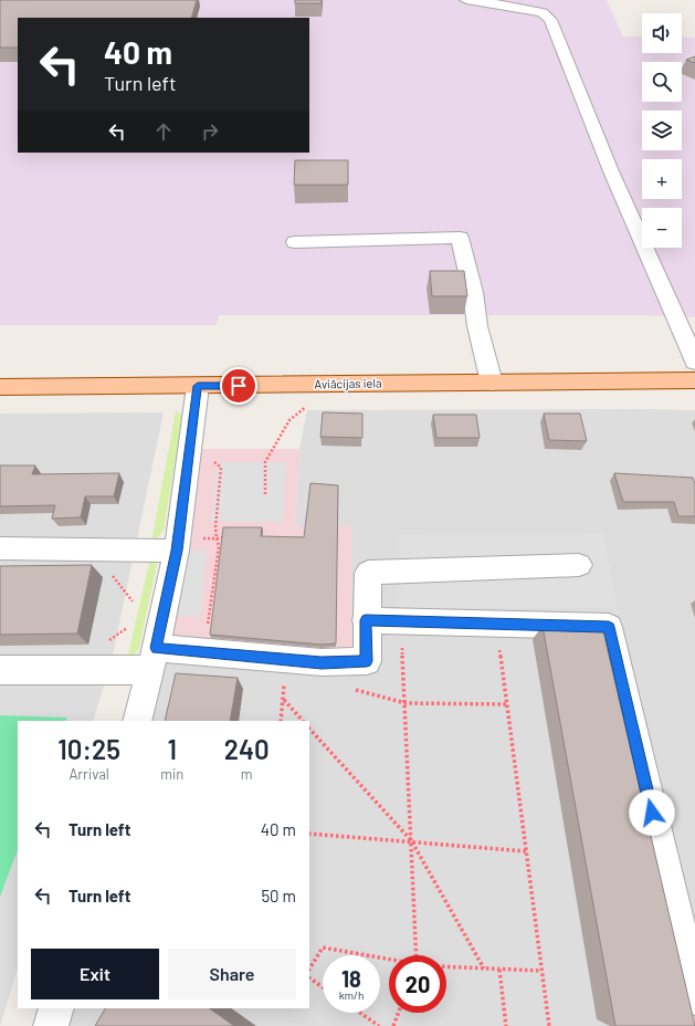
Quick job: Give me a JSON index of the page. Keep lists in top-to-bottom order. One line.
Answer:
{"streets":{"main road":["Aviācijas iela"]},"page":{"map_buttons":["+","−"],"turn":["40 m","Turn left"],"eta":["10:25","Arrival","1","min","240","m"],"list":[{"name":"Turn left","value":"40 m"},{"name":"Turn left","value":"50 m"}],"buttons":["Exit","Share"],"speed":"18 km/h","limit":"20"}}
